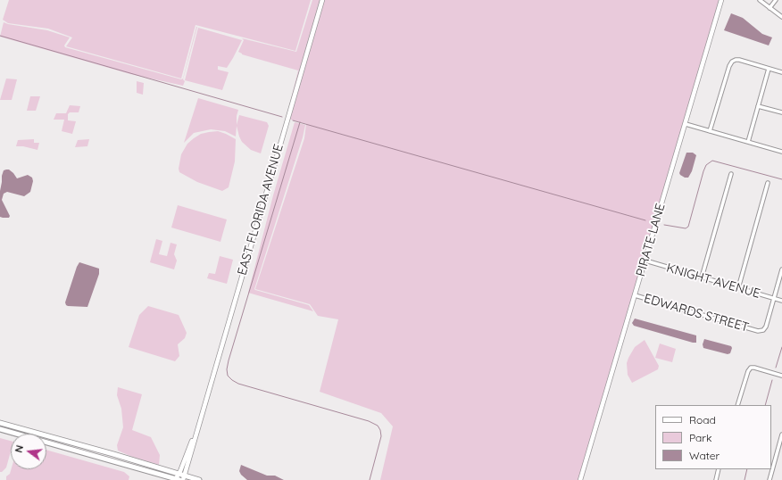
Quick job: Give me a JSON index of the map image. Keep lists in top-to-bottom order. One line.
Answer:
{"streets":{"street":["EAST FLORIDA AVENUE","PIRATE LANE","KNIGHT AVENUE","EDWARDS STREET"]},"crossings":[["PIRATE LANE","KNIGHT AVENUE"],["PIRATE LANE","EDWARDS STREET"],["KNIGHT AVENUE","EDWARDS STREET"]],"legend":["Road","Park","Water"],"north":"left"}
